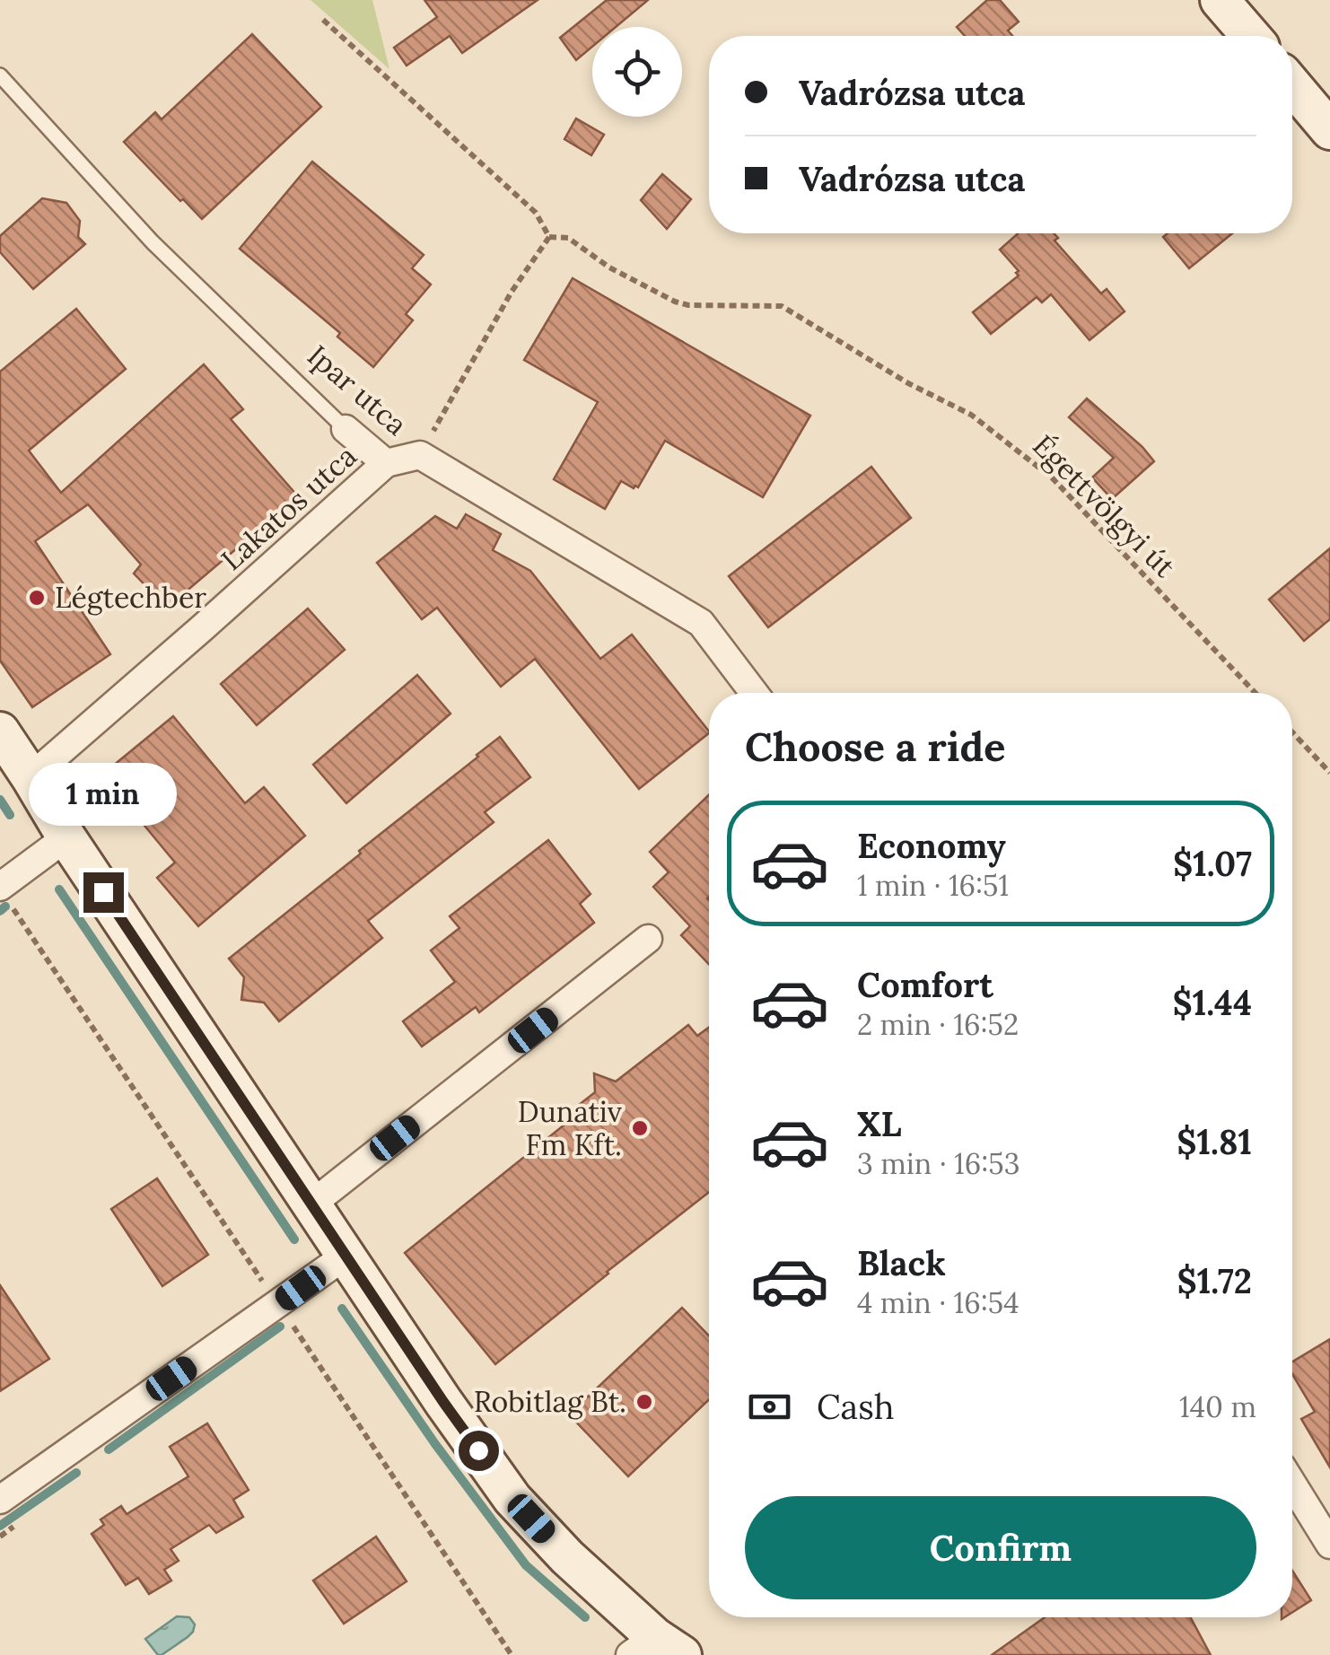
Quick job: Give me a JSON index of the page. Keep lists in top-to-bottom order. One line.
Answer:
{"streets":{"street":["Ipar utca","Lakatos utca"],"path":["Égettvölgyi út"]},"crossings":[["Ipar utca","Lakatos utca"]],"places":["Légtechber","Dunativ Fm Kft.","Robitlag Bt."],"page":{"banner":["Vadrózsa utca","Vadrózsa utca"],"heading":"Choose a ride","bubble":"1 min","list":[{"name":"Economy","note":"1 min · 16:51","value":"$1.07"},{"name":"Comfort","note":"2 min · 16:52","value":"$1.44"},{"name":"XL","note":"3 min · 16:53","value":"$1.81"},{"name":"Black","note":"4 min · 16:54","value":"$1.72"}],"pay":["Cash","140 m"],"buttons":"Confirm"}}
